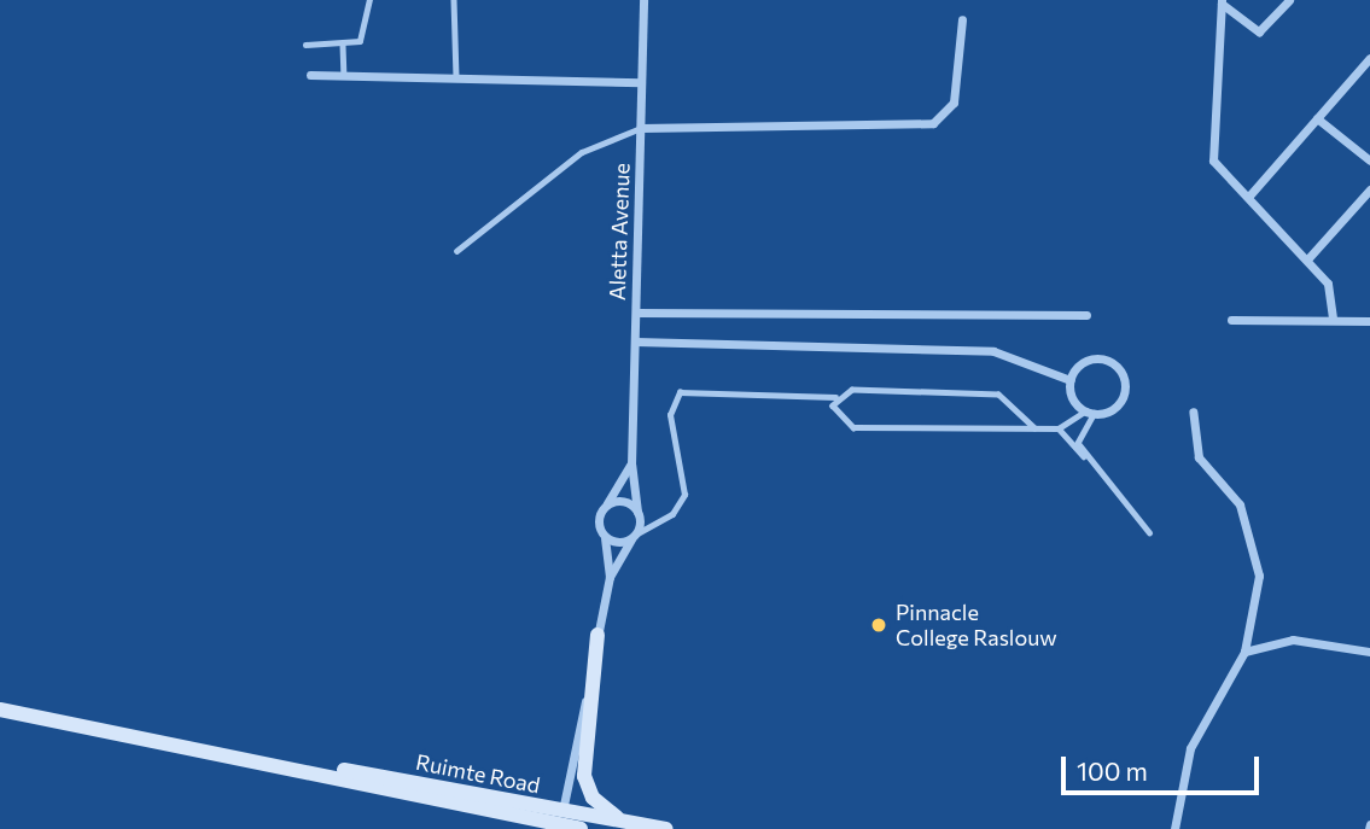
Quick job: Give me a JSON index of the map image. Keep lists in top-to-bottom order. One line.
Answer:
{"streets":{"main road":["Ruimte Road"],"street":["Aletta Avenue"]},"places":["Pinnacle College Raslouw"],"scale_bar":"100 m"}
